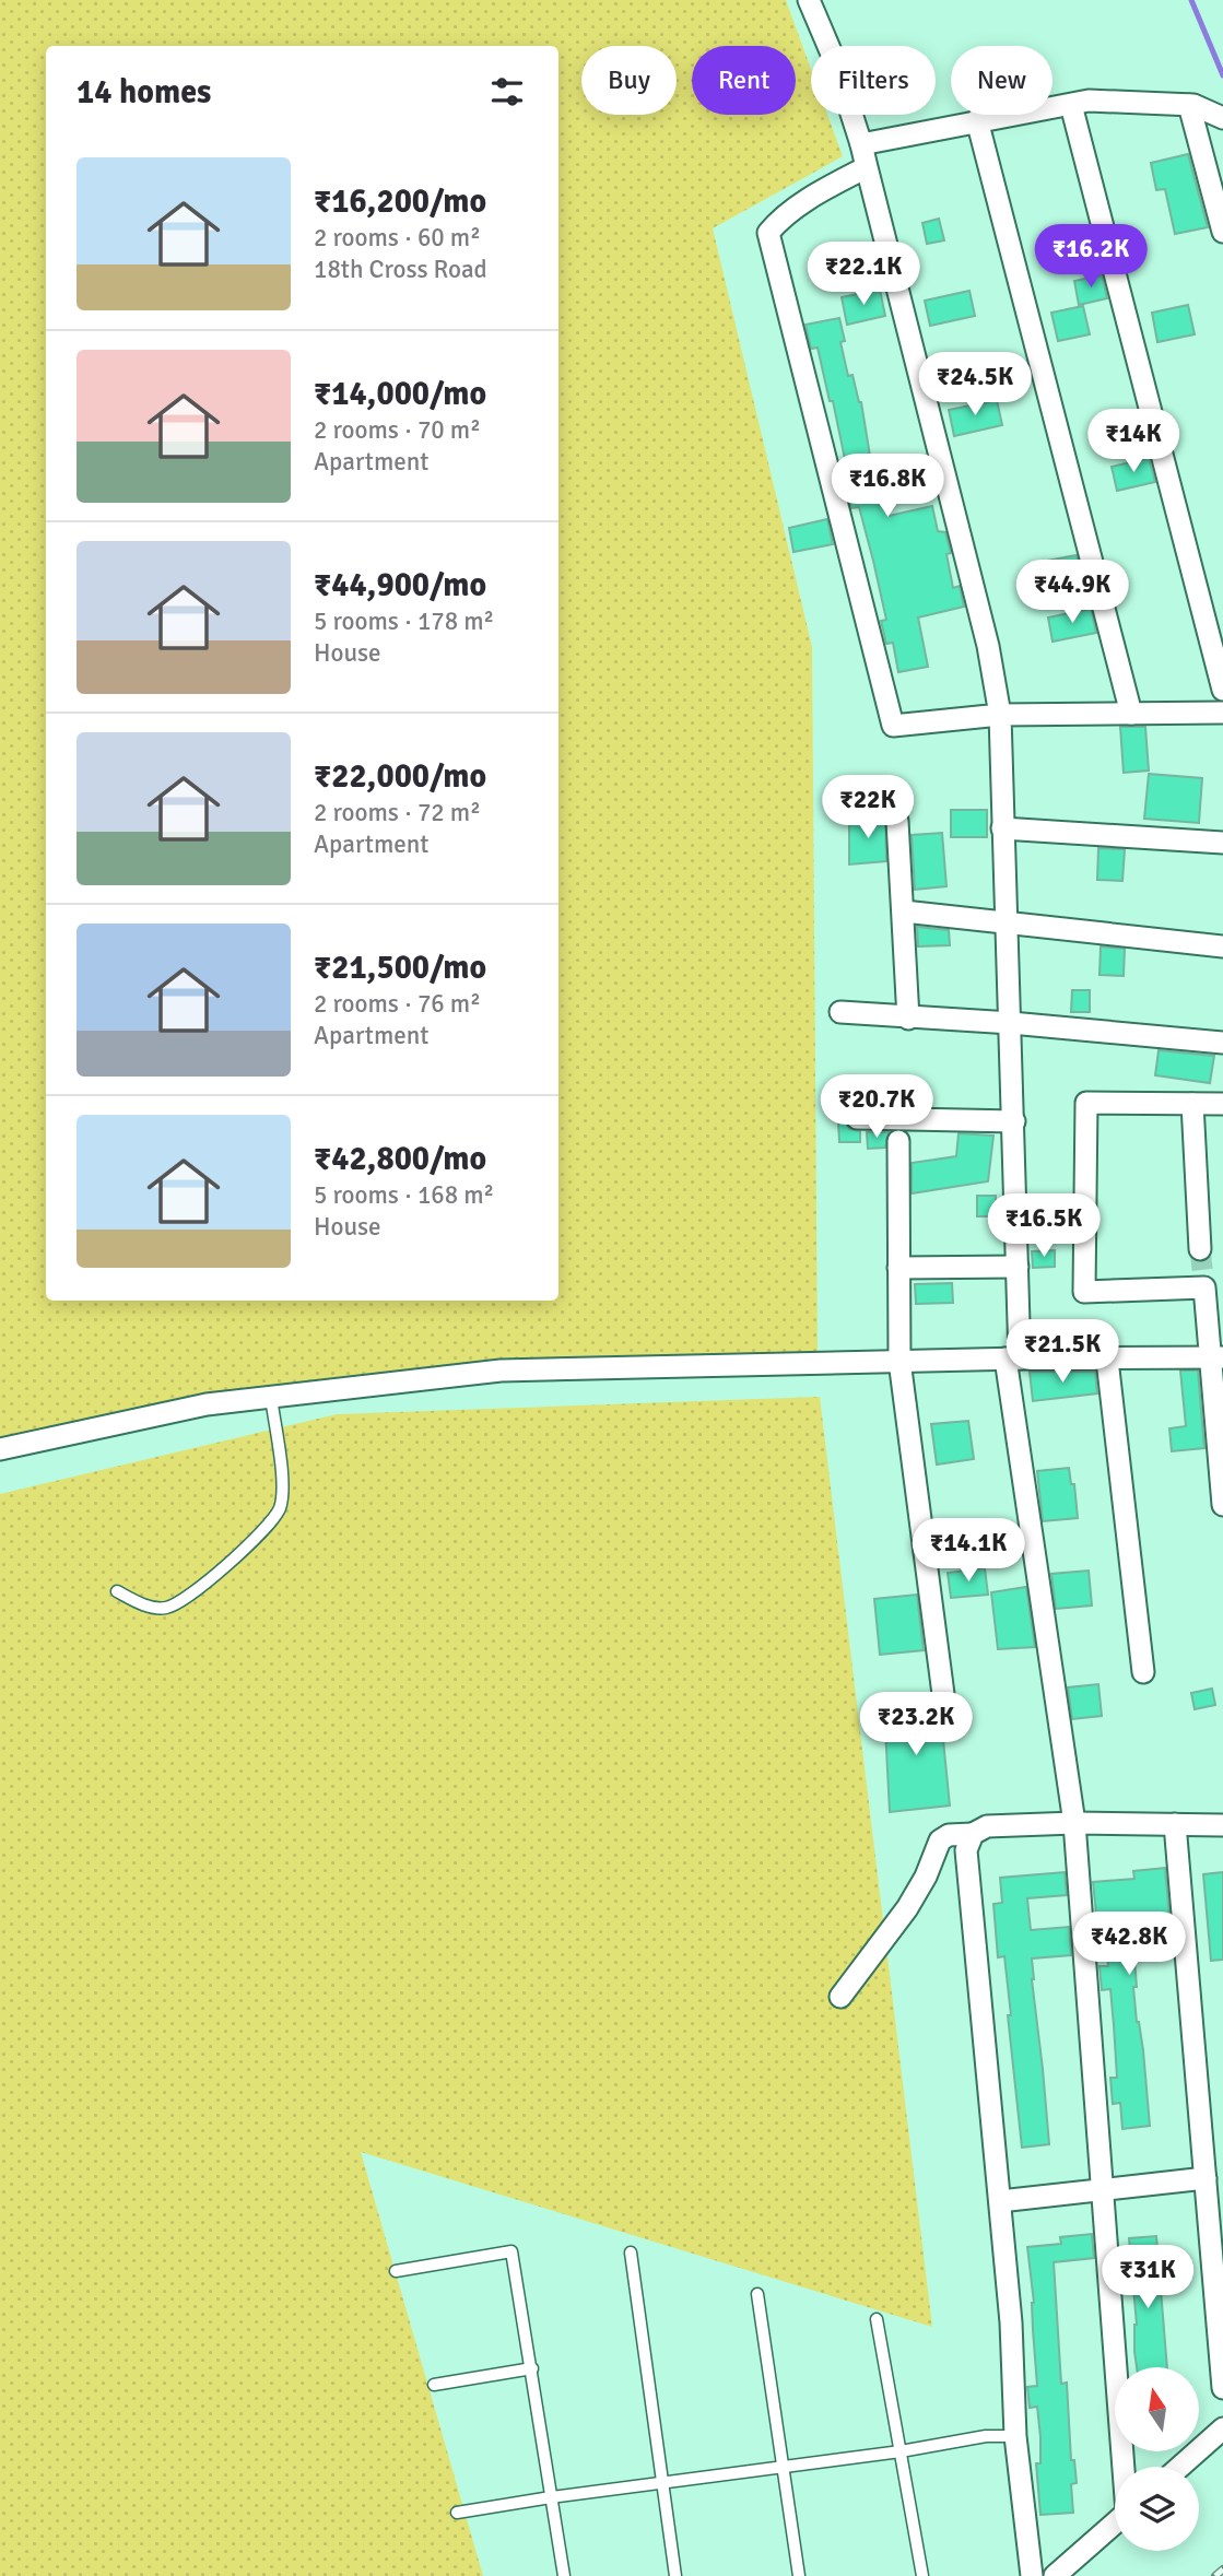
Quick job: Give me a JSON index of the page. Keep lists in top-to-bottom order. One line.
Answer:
{"north":"top","page":{"chip":["Buy","Rent","Filters","New"],"heading":"14 homes","list":[{"name":"₹16,200/mo","note":"2 rooms · 60 m² · 18th Cross Road"},{"name":"₹14,000/mo","note":"2 rooms · 70 m² · Apartment"},{"name":"₹44,900/mo","note":"5 rooms · 178 m² · House"},{"name":"₹22,000/mo","note":"2 rooms · 72 m² · Apartment"},{"name":"₹21,500/mo","note":"2 rooms · 76 m² · Apartment"},{"name":"₹42,800/mo","note":"5 rooms · 168 m² · House"}],"price":["₹16.2K","₹22.1K","₹24.5K","₹14K","₹16.8K","₹44.9K","₹22K","₹20.7K","₹16.5K","₹21.5K","₹14.1K","₹23.2K","₹42.8K","₹31K"]}}
